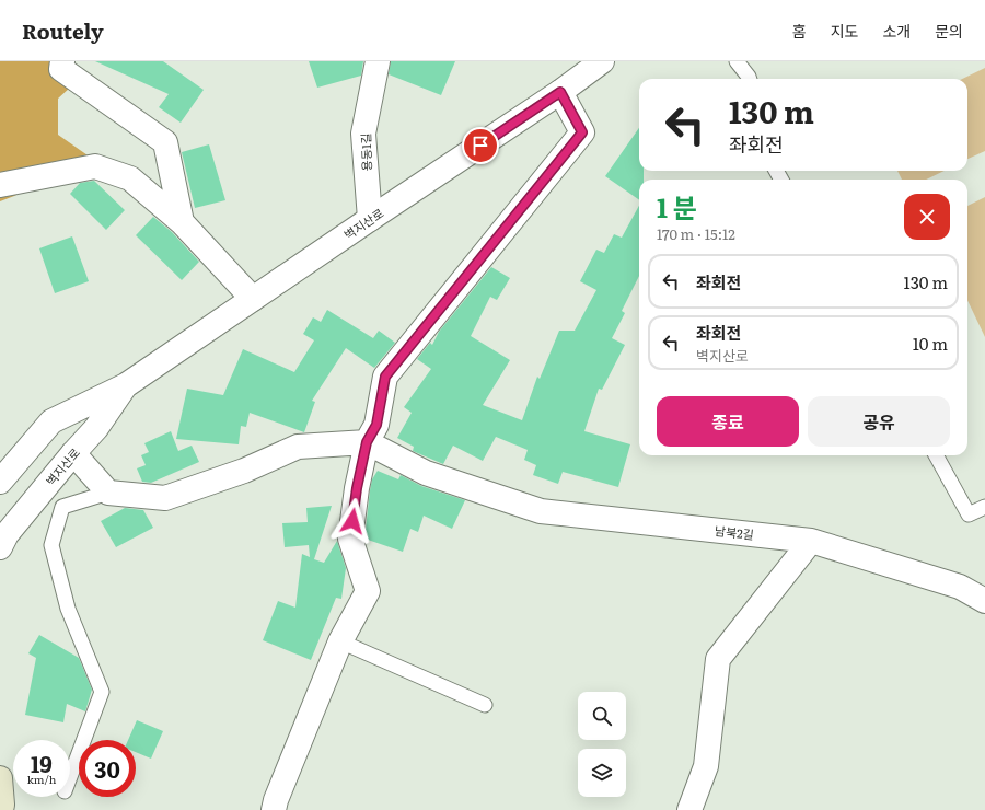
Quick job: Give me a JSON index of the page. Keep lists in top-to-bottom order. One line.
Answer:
{"streets":{"street":["용동1길","벽지산로","남북2길"]},"crossings":[["용동1길","벽지산로"]],"page":{"header":"Routely","nav":["홈","지도","소개","문의"],"turn":["130 m","좌회전"],"heading":["1 분","170 m · 15:12"],"list":[{"name":"좌회전","value":"130 m"},{"name":"좌회전","note":"벽지산로","value":"10 m"}],"buttons":["종료","공유"],"speed":"19 km/h","limit":"30"}}
